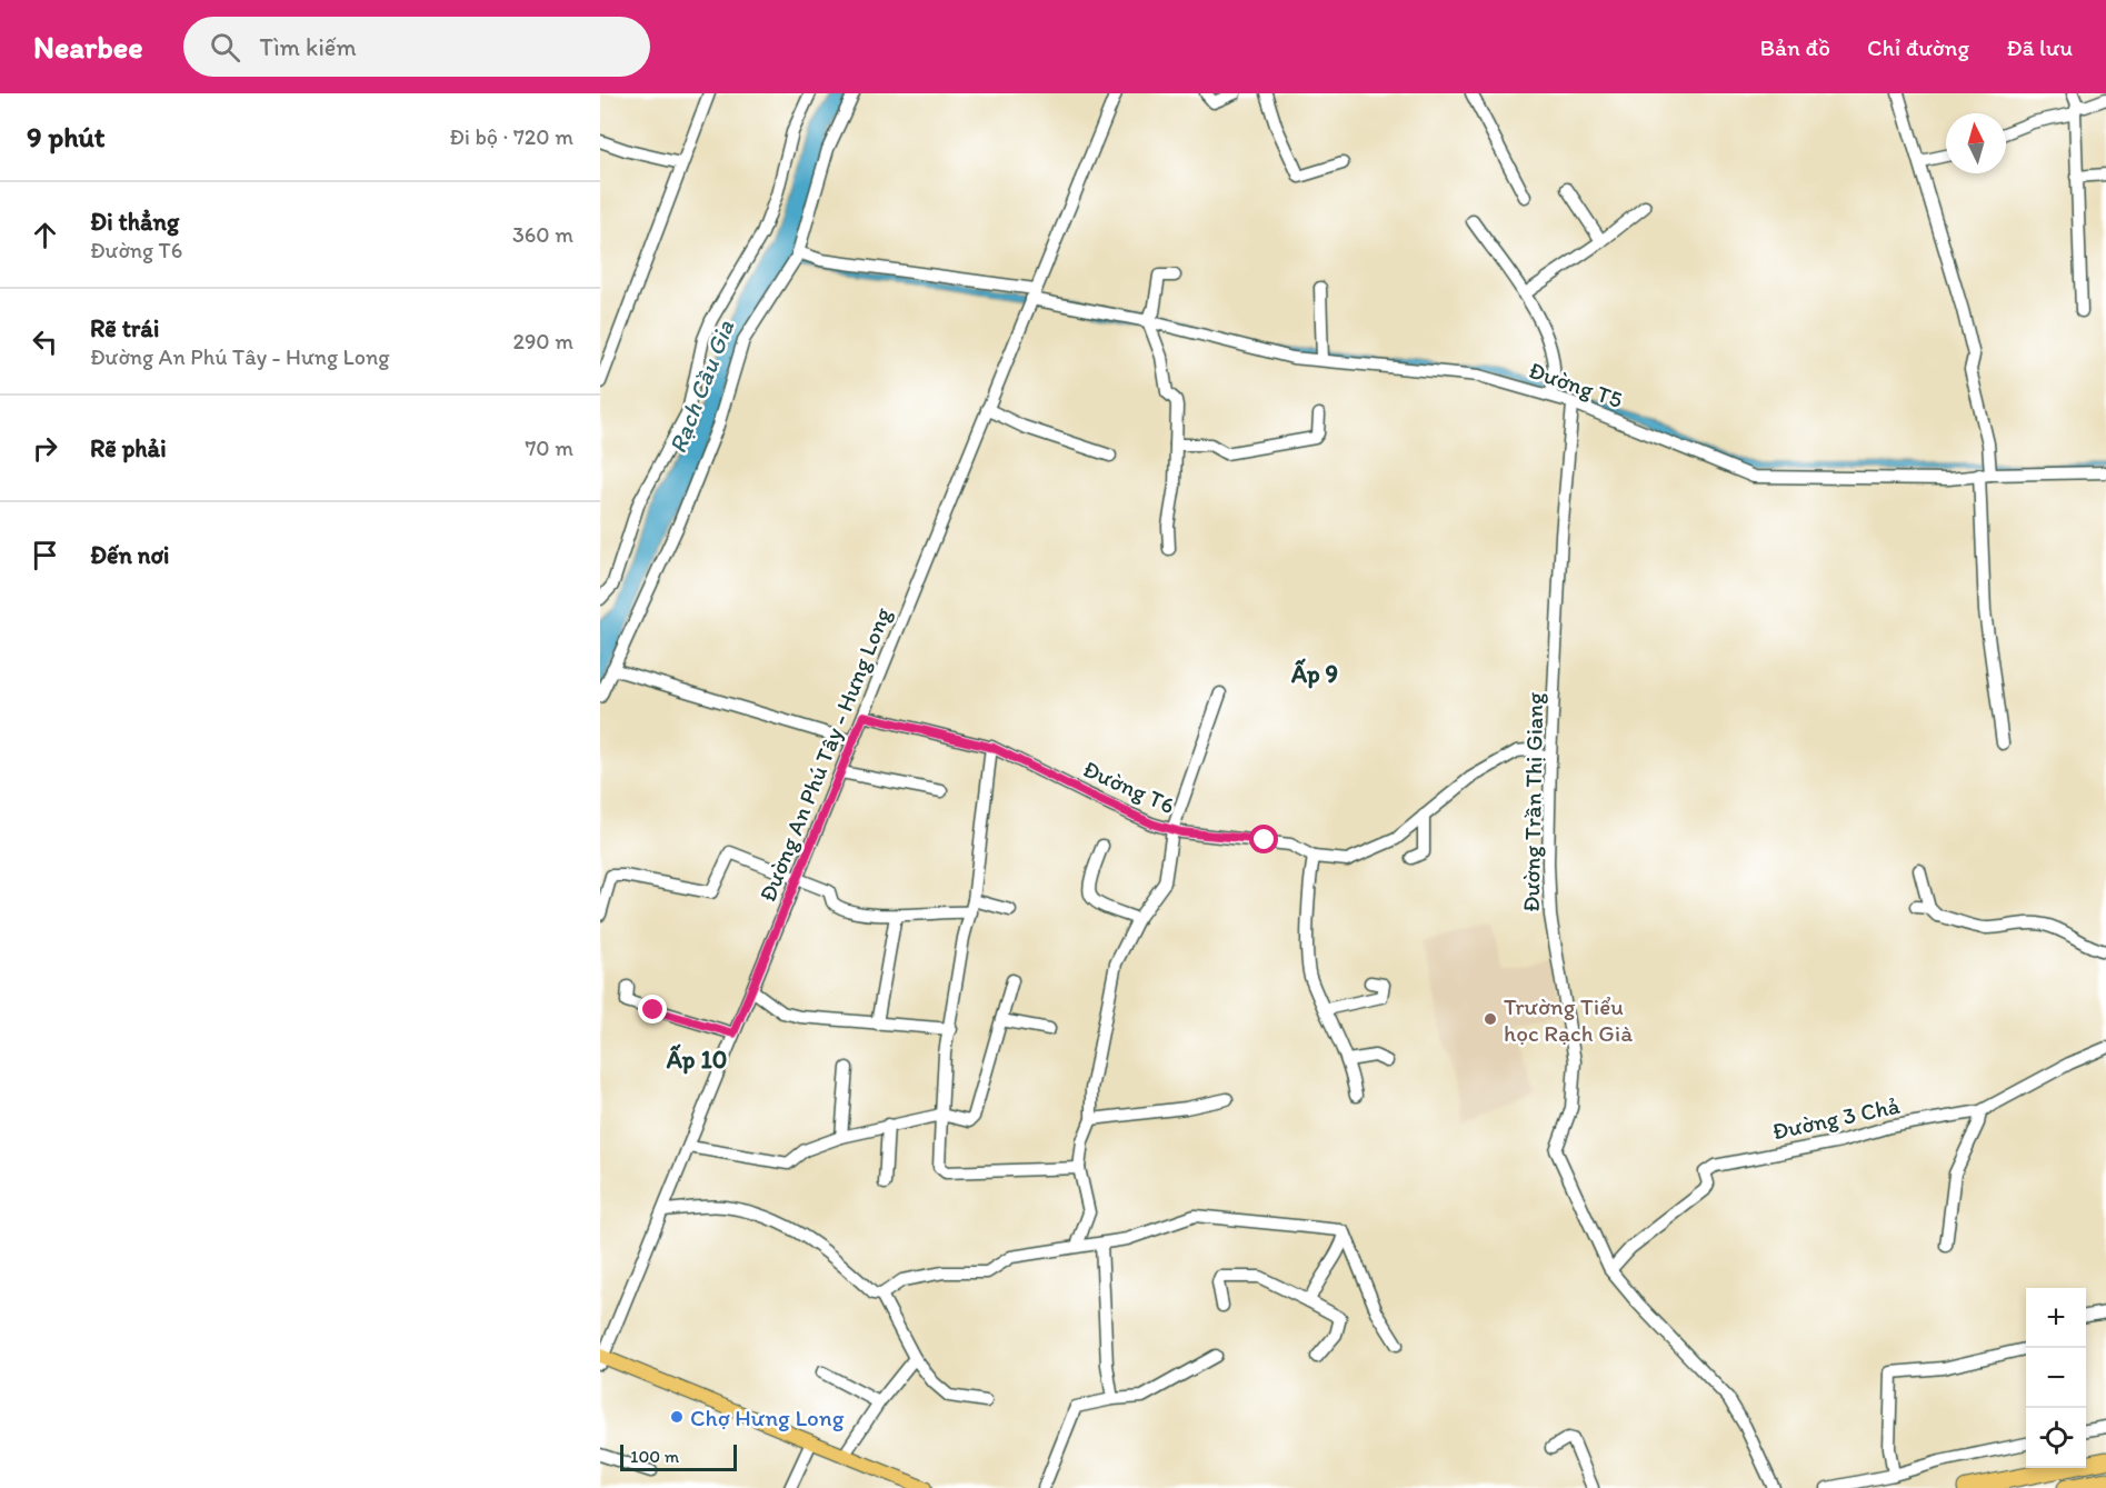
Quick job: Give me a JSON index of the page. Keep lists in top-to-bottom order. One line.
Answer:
{"streets":{"street":["Đường T5","Đường An Phú Tây - Hưng Long","Đường T6","Đường Trần Thị Giang","Đường 3 Chả"]},"crossings":[["Đường T5","Đường An Phú Tây - Hưng Long"],["Đường T5","Đường Trần Thị Giang"],["Đường An Phú Tây - Hưng Long","Đường T6"],["Đường T6","Đường Trần Thị Giang"],["Đường Trần Thị Giang","Đường 3 Chả"]],"districts":["Ấp 9","Ấp 10"],"water":["Rạch Cầu Gia"],"places":["Trường Tiểu học Rạch Già","Chợ Hưng Long"],"scale_bar":"100 m","north":"top","page":{"header":"Nearbee","search":"Tìm kiếm","nav":["Bản đồ","Chỉ đường","Đã lưu"],"heading":["9 phút","Đi bộ · 720 m"],"list":[["Đi thẳng","Đường T6","360 m"],["Rẽ trái","Đường An Phú Tây - Hưng Long","290 m"],["Rẽ phải","70 m"],"Đến nơi"],"map_buttons":["+","−"],"scale":"100 m"}}
